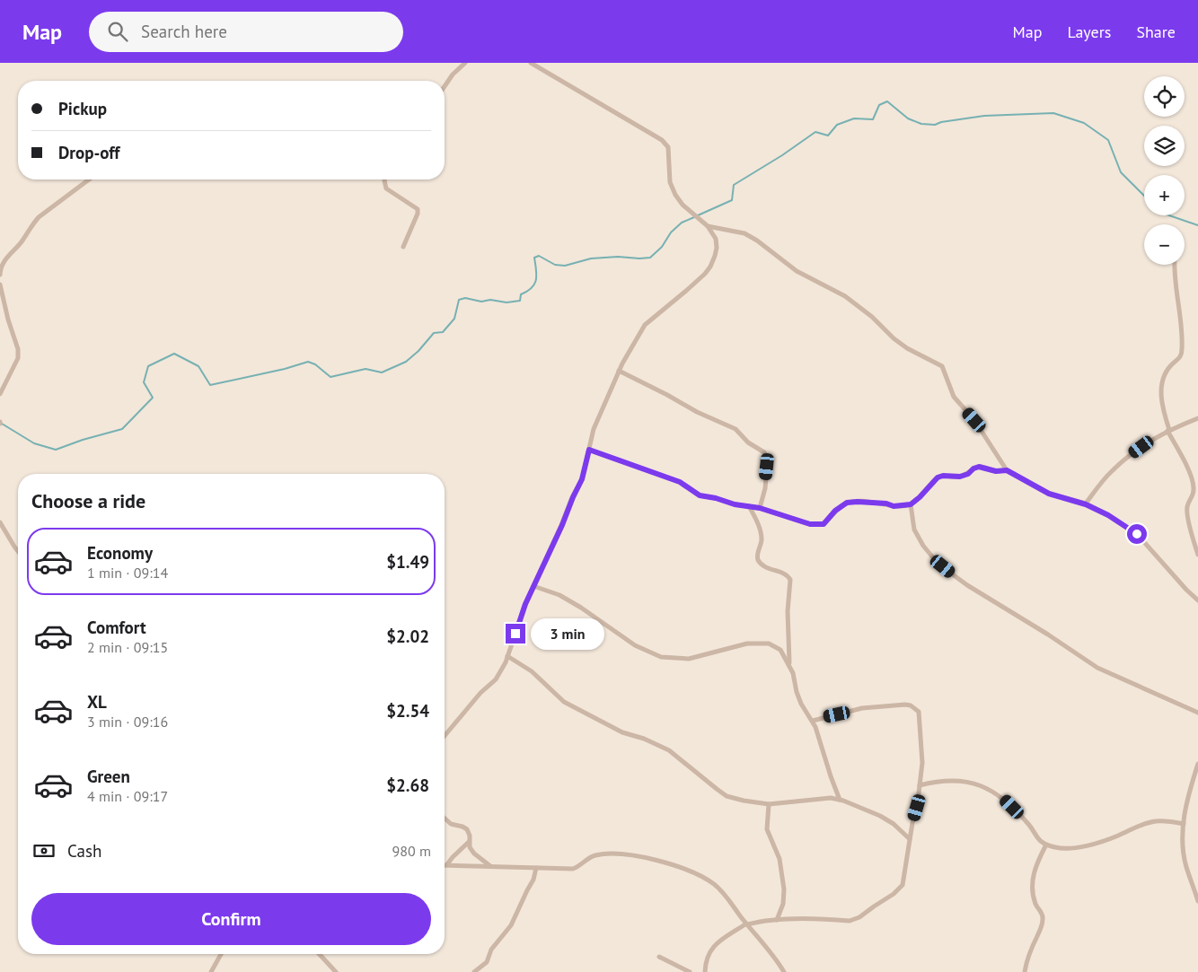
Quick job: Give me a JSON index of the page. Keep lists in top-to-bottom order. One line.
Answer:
{"page":{"header":"Map","search":"Search here","nav":["Map","Layers","Share"],"map_buttons":["+","−"],"banner":["Pickup","Drop-off"],"heading":"Choose a ride","list":[{"name":"Economy","note":"1 min · 09:14","value":"$1.49"},{"name":"Comfort","note":"2 min · 09:15","value":"$2.02"},{"name":"XL","note":"3 min · 09:16","value":"$2.54"},{"name":"Green","note":"4 min · 09:17","value":"$2.68"}],"bubble":"3 min","pay":["Cash","980 m"],"buttons":"Confirm"}}
